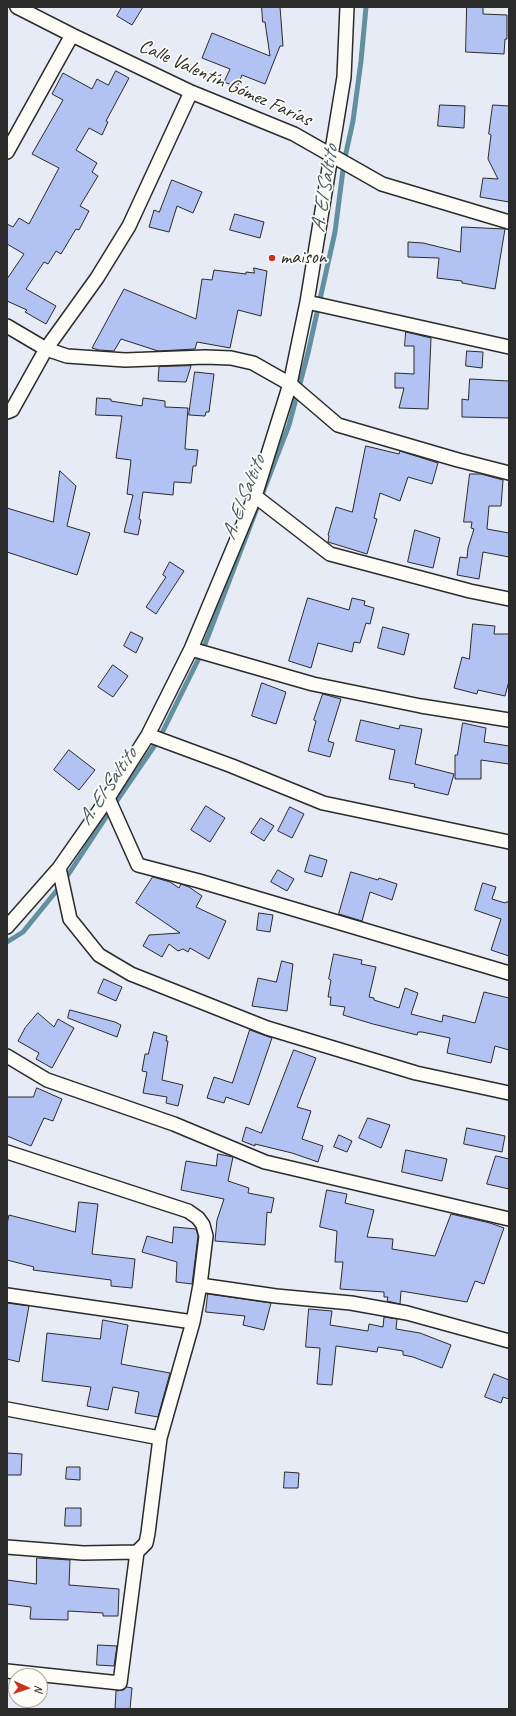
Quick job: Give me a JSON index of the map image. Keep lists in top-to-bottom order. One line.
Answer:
{"streets":{"street":["Calle Valentín Gómez Farías"]},"water":["A. El Saltito"],"places":["maison"],"north":"right"}
